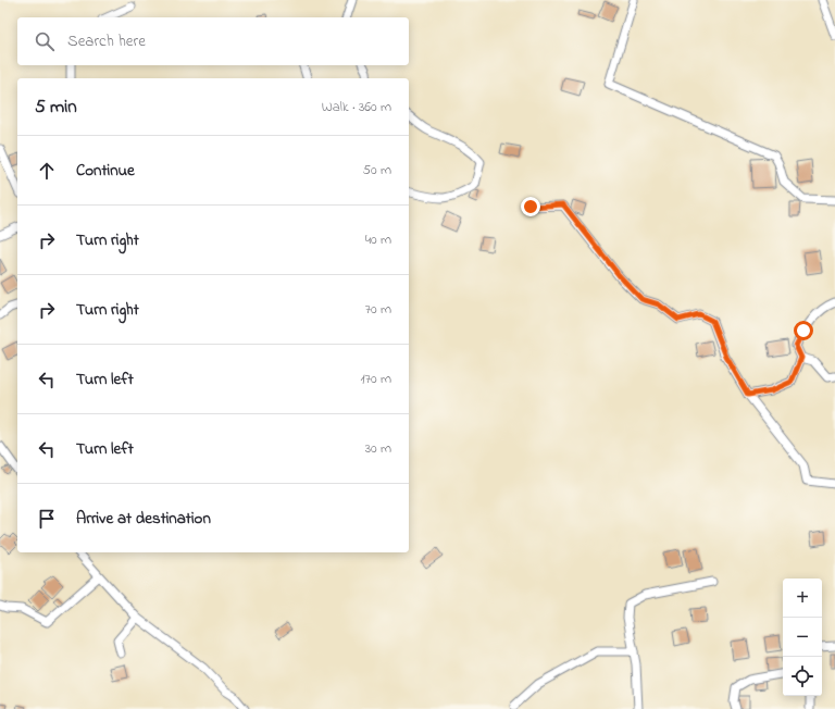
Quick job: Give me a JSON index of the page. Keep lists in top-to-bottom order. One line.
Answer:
{"page":{"search":"Search here","heading":["5 min","Walk · 360 m"],"list":[["Continue","50 m"],["Turn right","40 m"],["Turn right","70 m"],["Turn left","170 m"],["Turn left","30 m"],"Arrive at destination"],"map_buttons":["+","−"]}}
